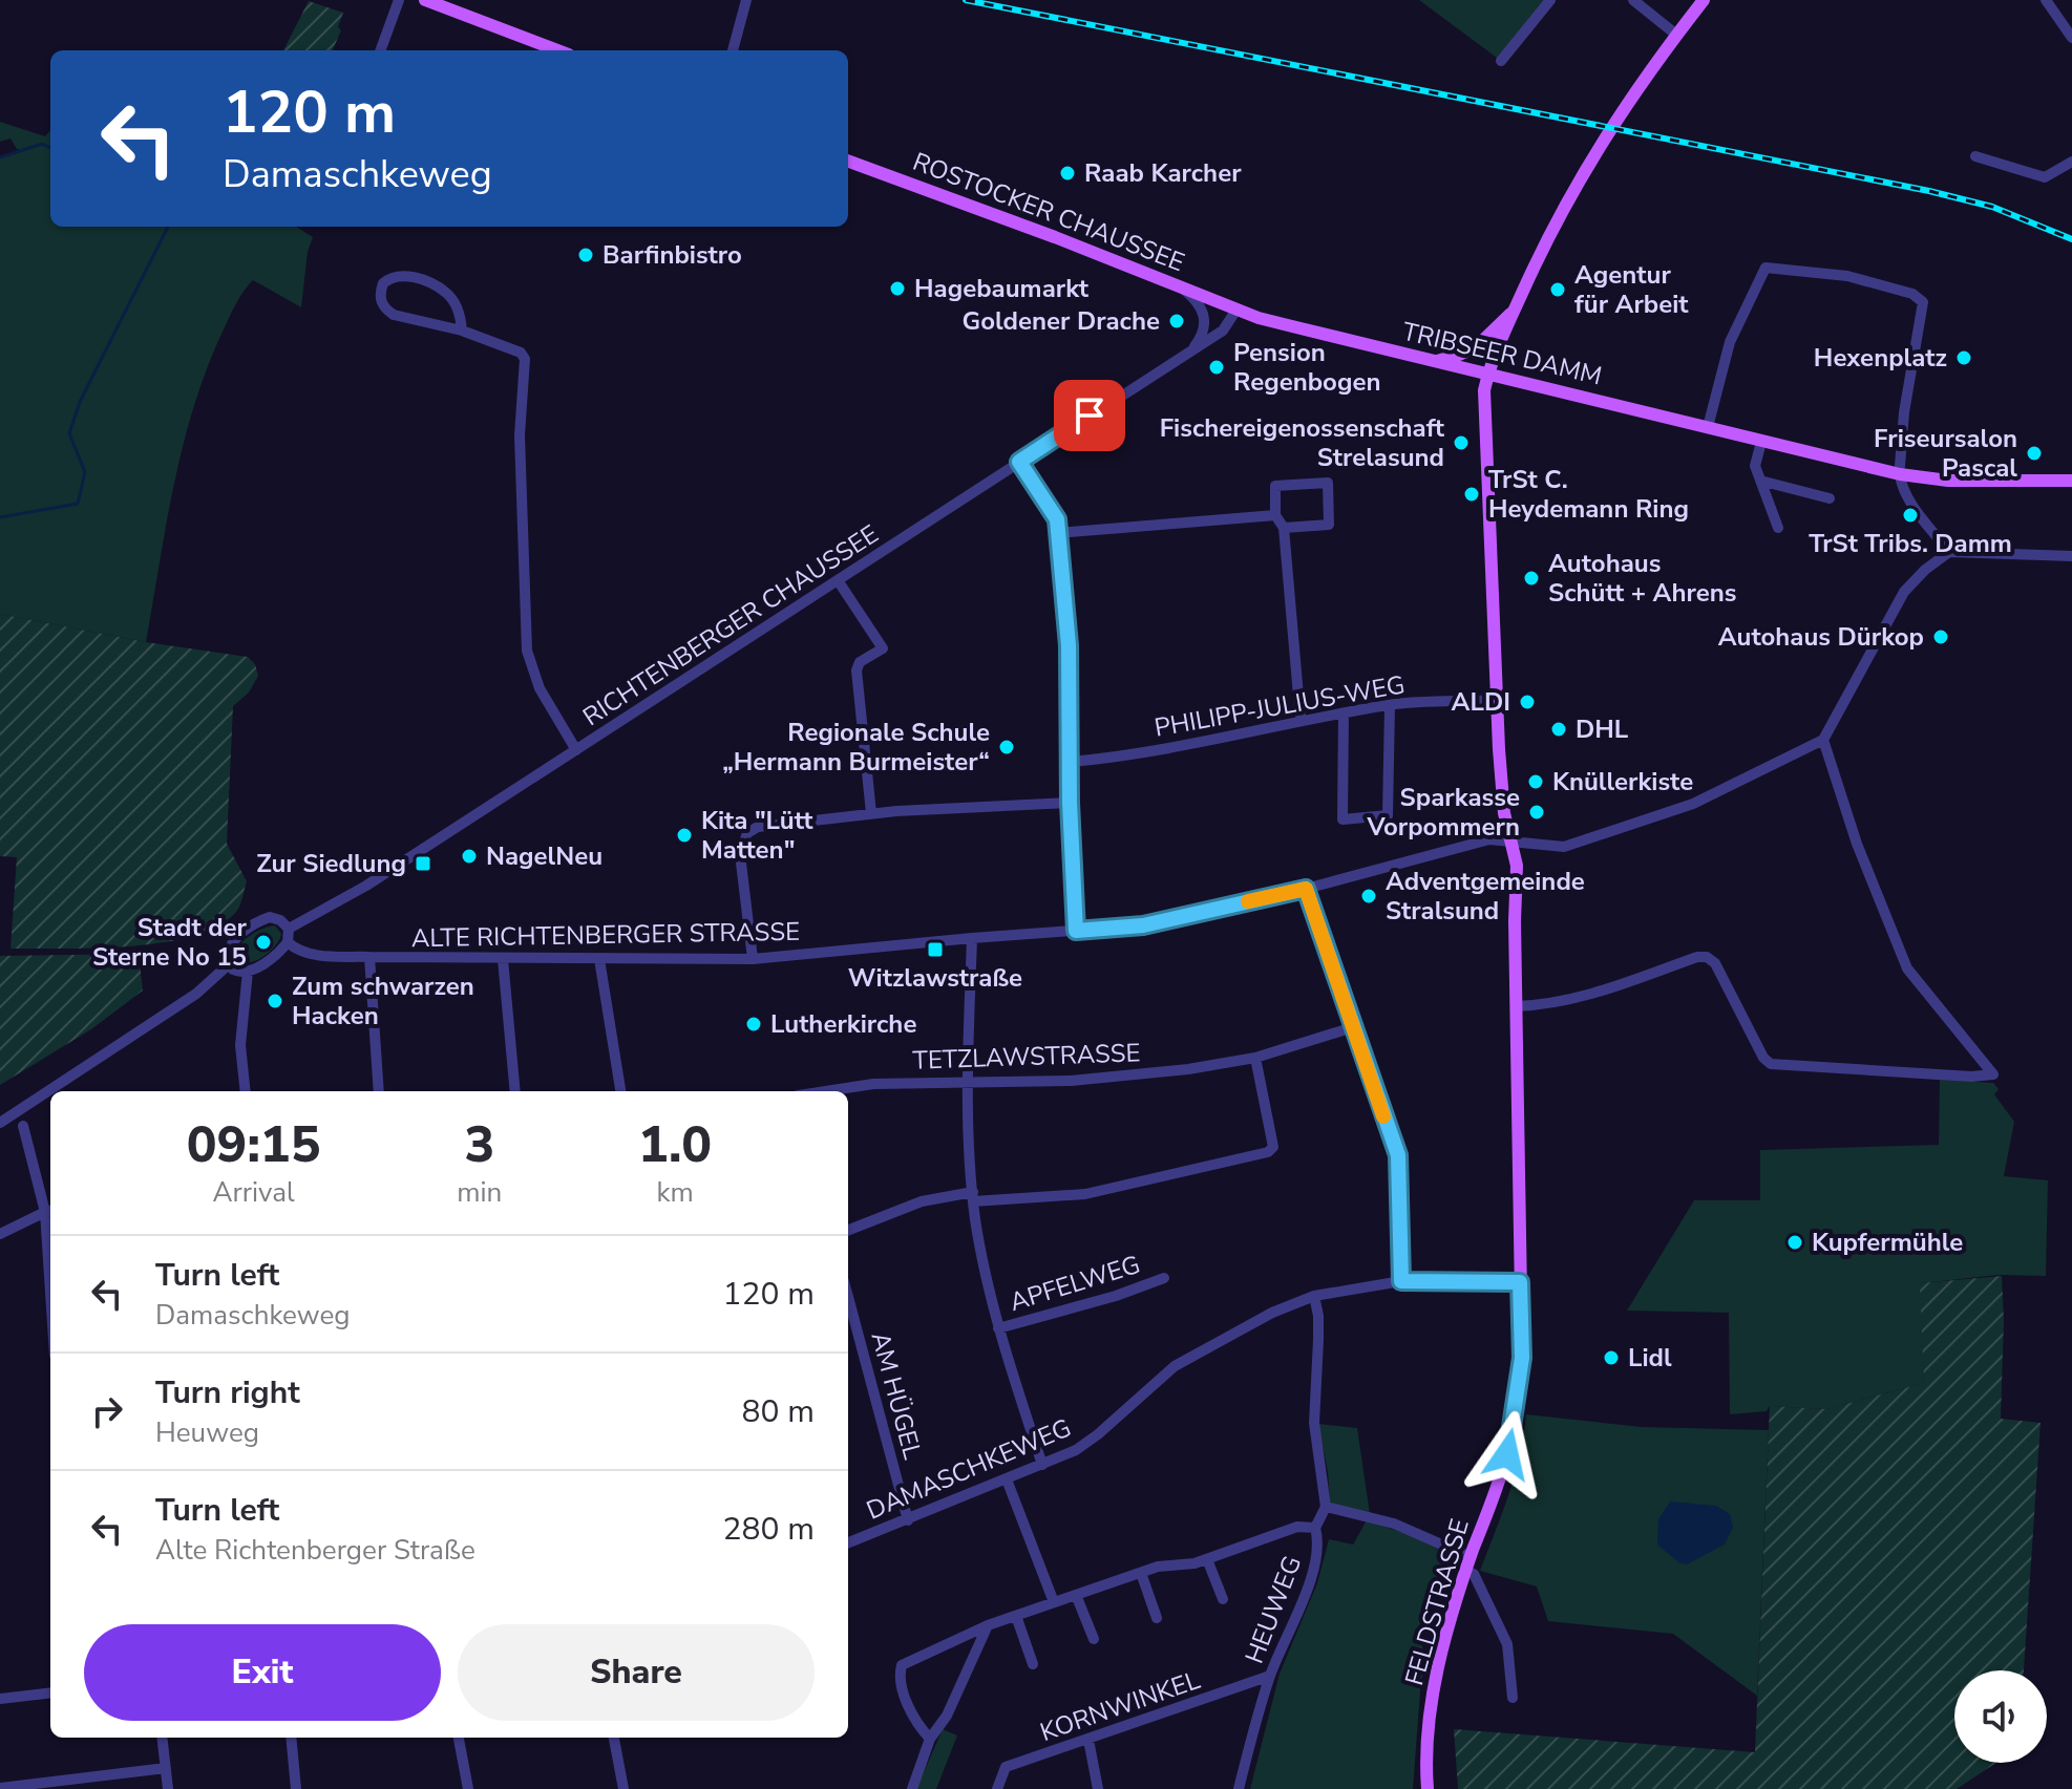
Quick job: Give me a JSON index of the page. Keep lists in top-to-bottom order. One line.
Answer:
{"streets":{"main road":["ROSTOCKER CHAUSSEE","TRIBSEER DAMM","FELDSTRASSE"],"street":["RICHTENBERGER CHAUSSEE","PHILIPP-JULIUS-WEG","ALTE RICHTENBERGER STRASSE","TETZLAWSTRASSE","APFELWEG","AM HÜGEL","DAMASCHKEWEG","HEUWEG","KORNWINKEL"]},"crossings":[["ROSTOCKER CHAUSSEE","TRIBSEER DAMM"],["ROSTOCKER CHAUSSEE","RICHTENBERGER CHAUSSEE"],["TRIBSEER DAMM","RICHTENBERGER CHAUSSEE"],["TRIBSEER DAMM","FELDSTRASSE"],["PHILIPP-JULIUS-WEG","FELDSTRASSE"],["ALTE RICHTENBERGER STRASSE","FELDSTRASSE"],["AM HÜGEL","DAMASCHKEWEG"],["DAMASCHKEWEG","FELDSTRASSE"],["HEUWEG","KORNWINKEL"]],"places":{"other":["Raab Karcher","Barfinbistro","Hagebaumarkt","Agentur für Arbeit","Goldener Drache","Hexenplatz","Pension Regenbogen","Fischereigenossenschaft Strelasund","Friseursalon Pascal","TrSt C. Heydemann Ring","TrSt Tribs. Damm","Autohaus Schütt + Ahrens","Autohaus Dürkop","ALDI","DHL","Regionale Schule „Hermann Burmeister“","Knüllerkiste","Sparkasse Vorpommern","Kita \"Lütt Matten\"","NagelNeu","Adventgemeinde Stralsund","Stadt der Sterne No 15","Zum schwarzen Hacken","Lutherkirche","Kupfermühle","Lidl"],"transit":["Zur Siedlung","Witzlawstraße"]},"page":{"turn":["120 m","Damaschkeweg"],"eta":["09:15","Arrival","3","min","1.0","km"],"list":[{"name":"Turn left","note":"Damaschkeweg","value":"120 m"},{"name":"Turn right","note":"Heuweg","value":"80 m"},{"name":"Turn left","note":"Alte Richtenberger Straße","value":"280 m"}],"buttons":["Exit","Share"]}}
